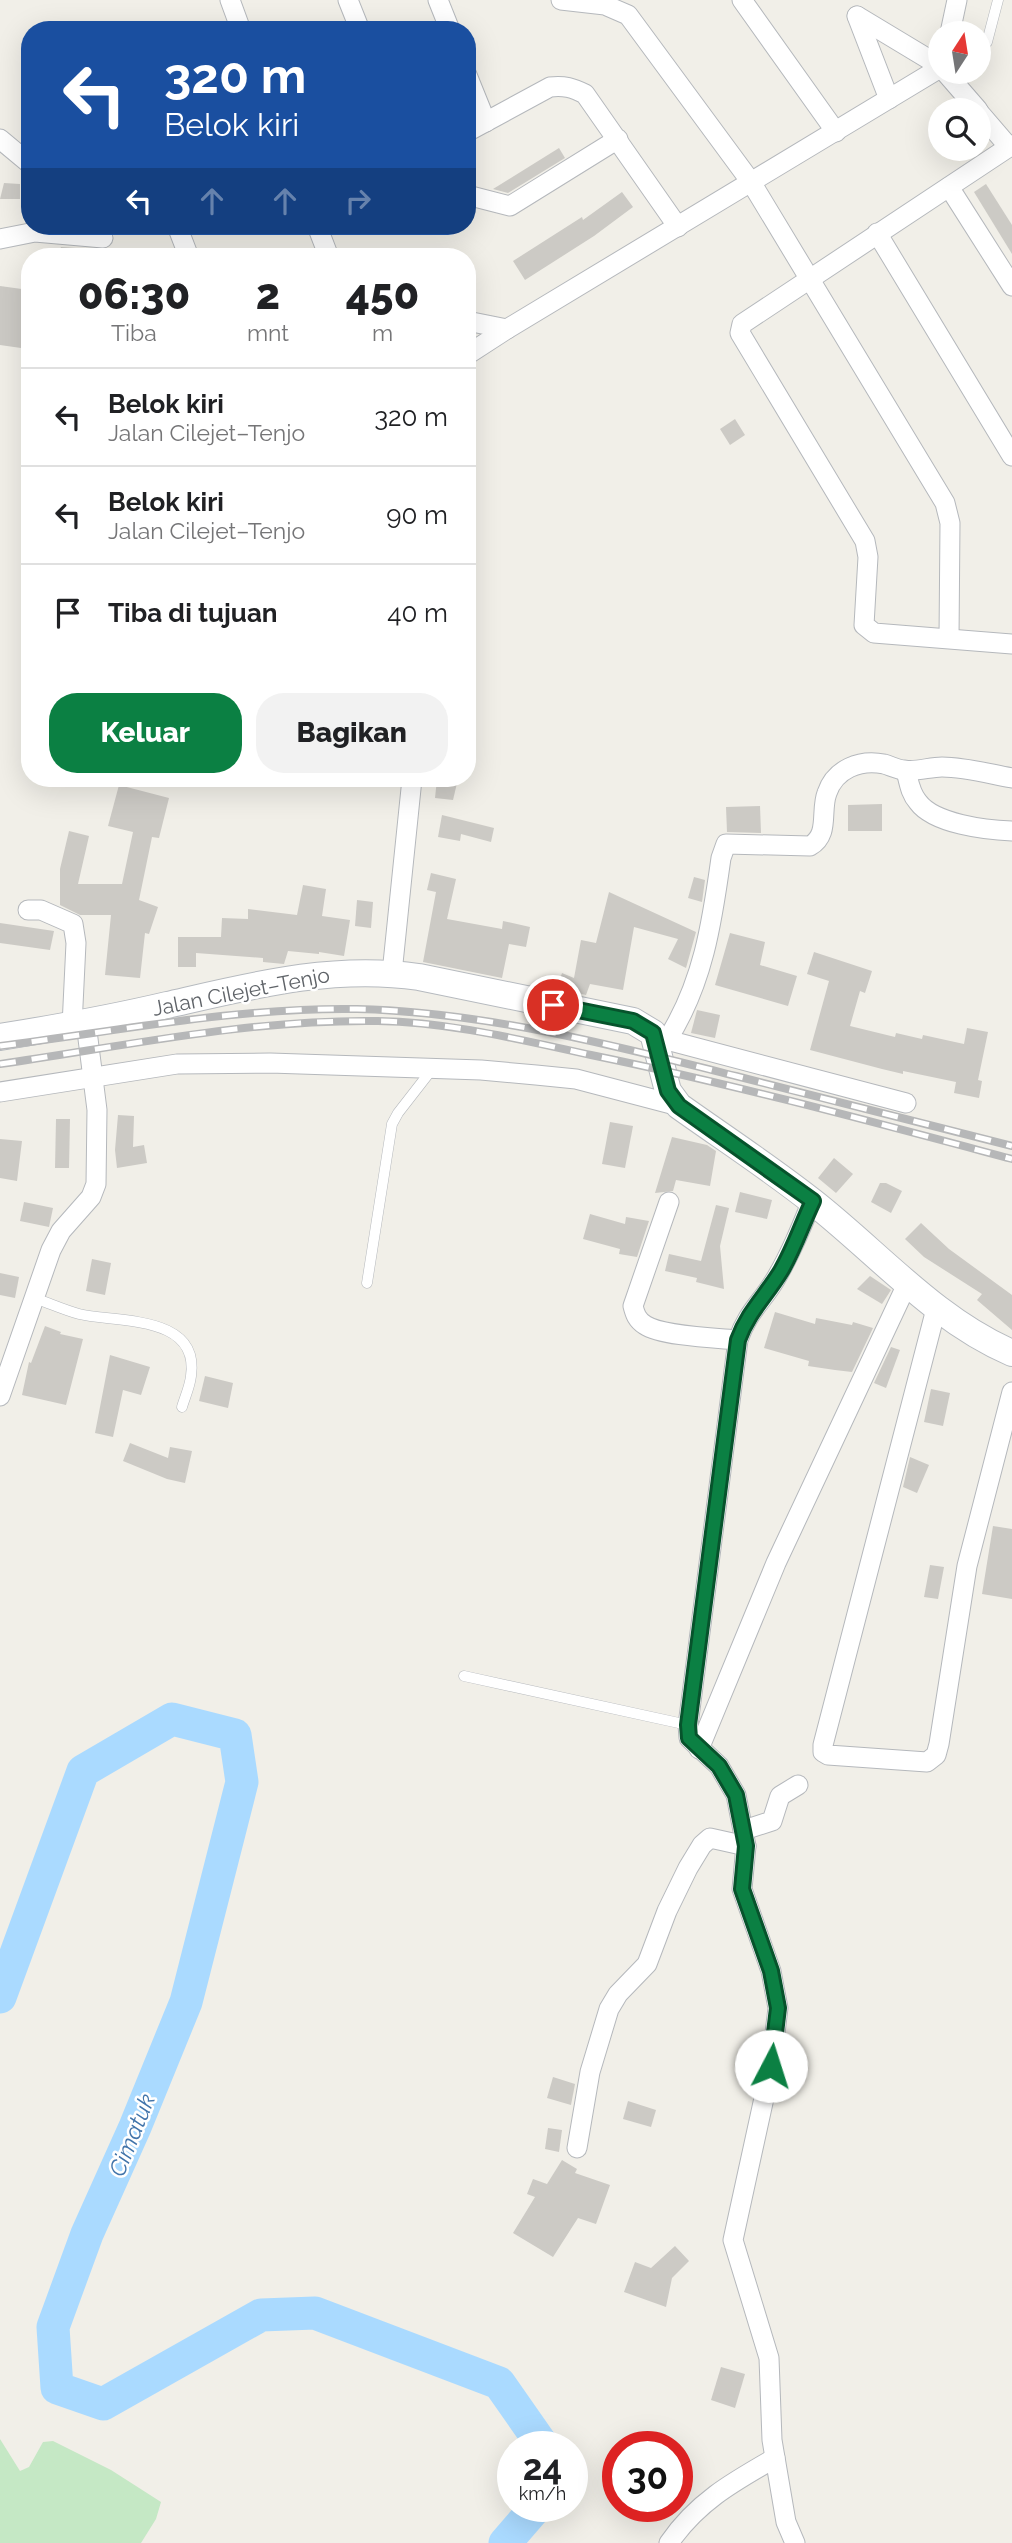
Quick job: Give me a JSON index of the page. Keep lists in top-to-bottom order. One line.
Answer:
{"streets":{"main road":["Jalan Cilejet–Tenjo"]},"water":["Cimatuk"],"north":"top","page":{"turn":["320 m","Belok kiri"],"eta":["06:30","Tiba","2","mnt","450","m"],"list":[{"name":"Belok kiri","note":"Jalan Cilejet–Tenjo","value":"320 m"},{"name":"Belok kiri","note":"Jalan Cilejet–Tenjo","value":"90 m"},{"name":"Tiba di tujuan","value":"40 m"}],"buttons":["Keluar","Bagikan"],"speed":"24 km/h","limit":"30"}}
